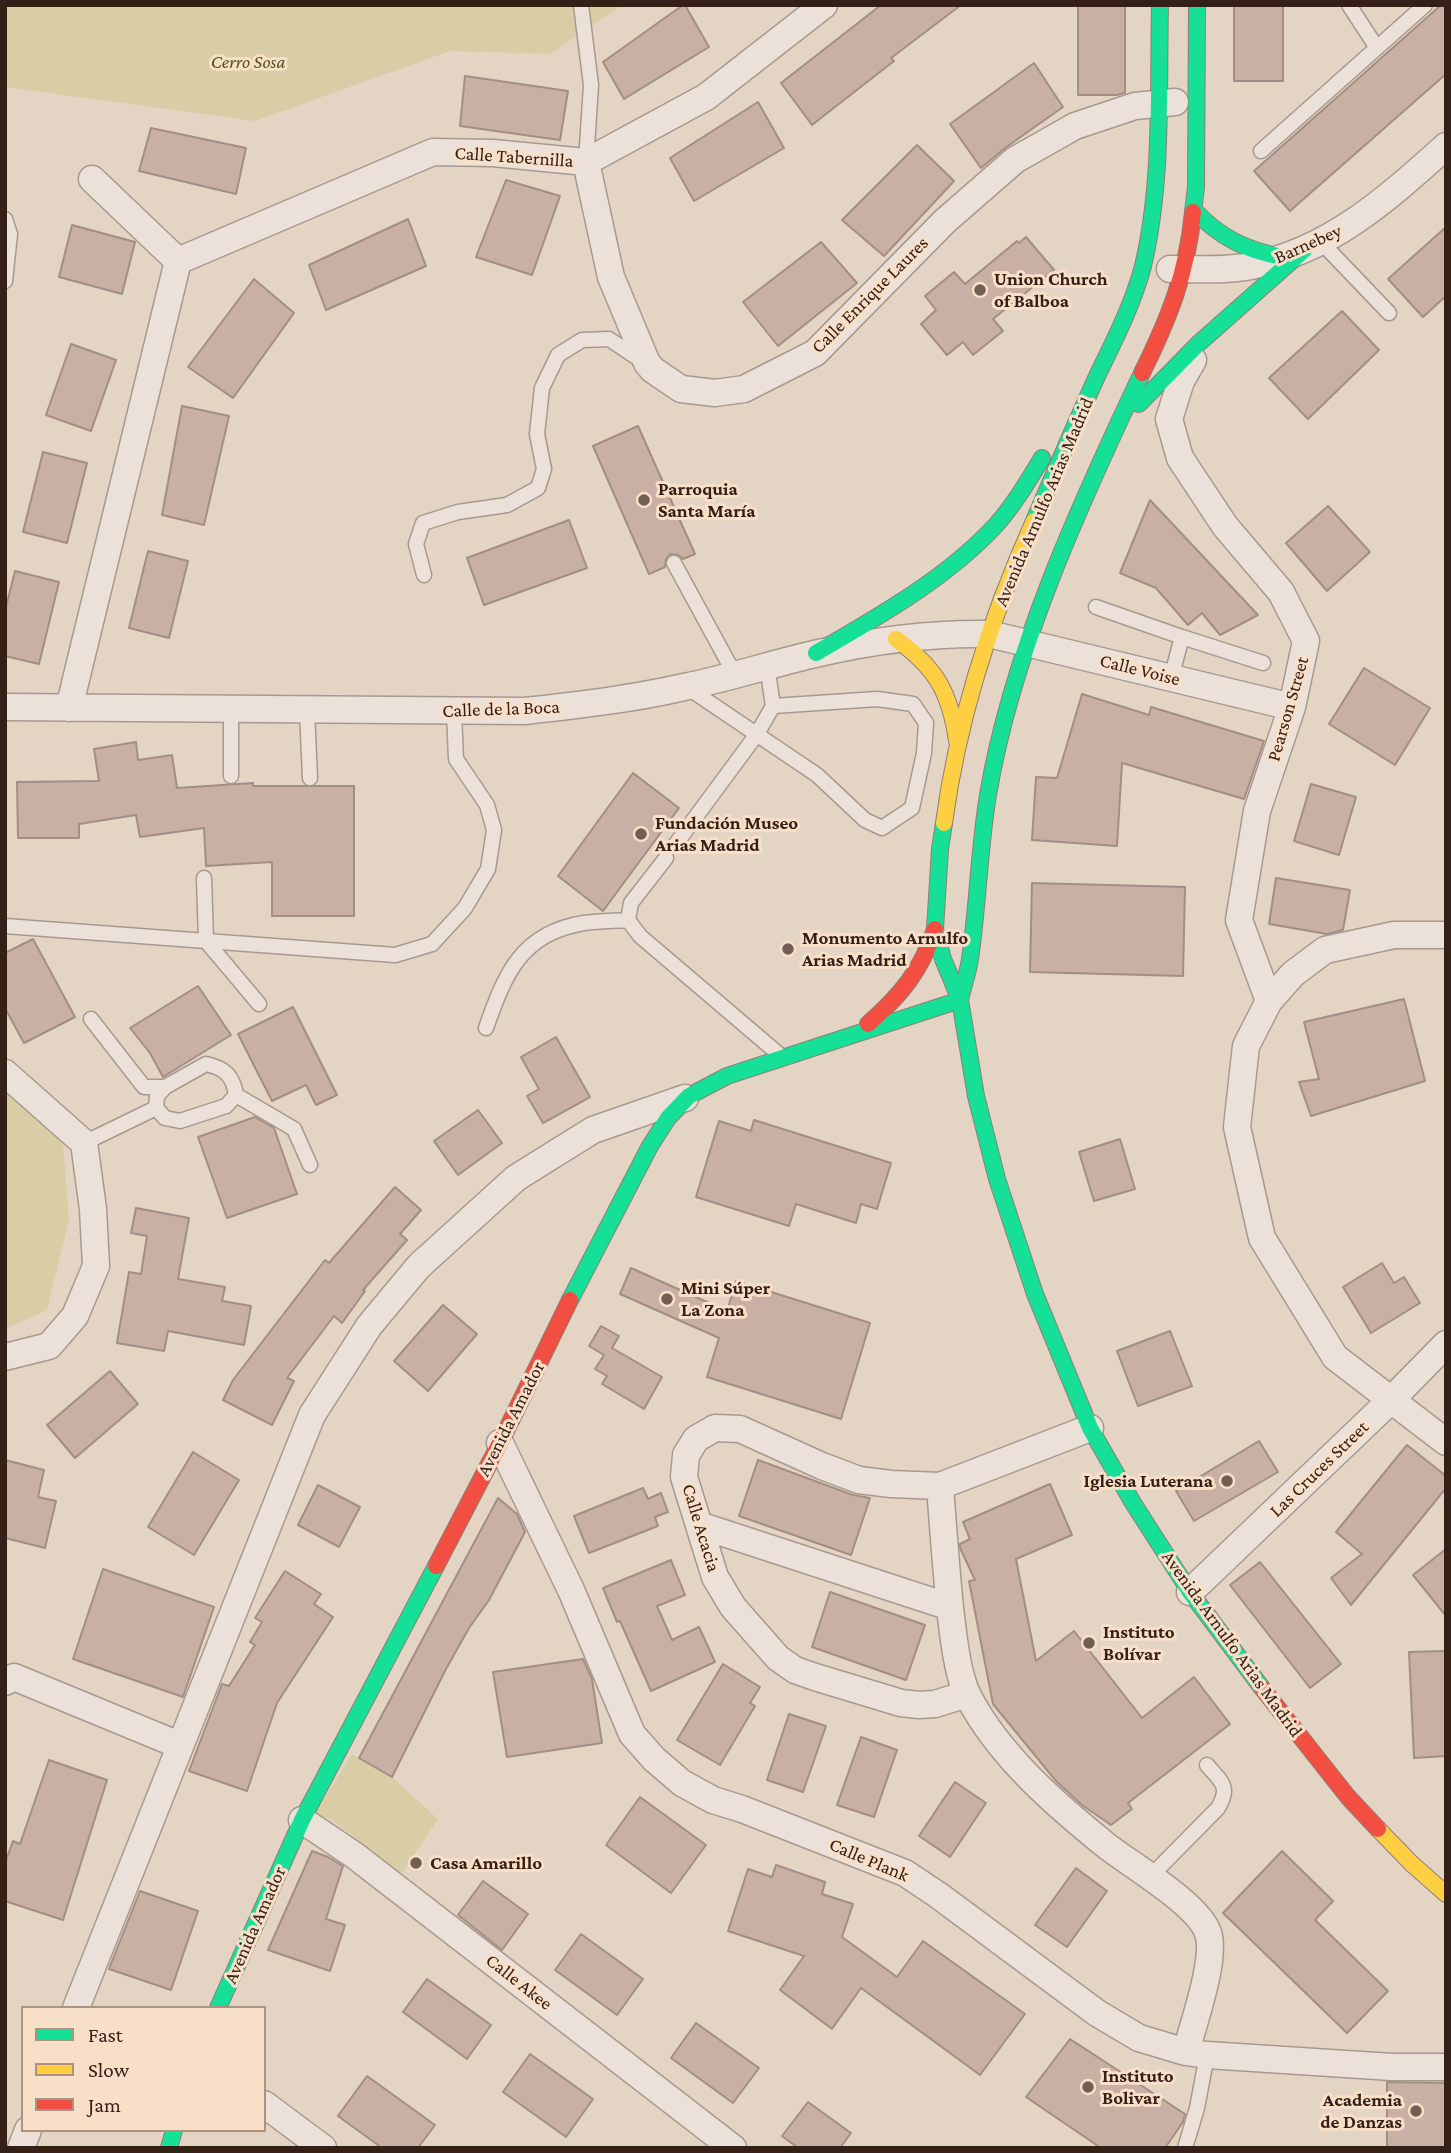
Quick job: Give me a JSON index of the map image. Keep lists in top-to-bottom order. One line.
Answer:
{"streets":{"main road":["Avenida Arnulfo Arias Madrid","Avenida Amador"],"street":["Calle Tabernilla","Barnebey","Calle Enrique Laures","Calle Voise","Calle de la Boca","Pearson Street","Las Cruces Street","Calle Acacia","Calle Plank","Calle Akee"]},"crossings":[["Barnebey","Avenida Arnulfo Arias Madrid"],["Calle Enrique Laures","Avenida Arnulfo Arias Madrid"],["Avenida Arnulfo Arias Madrid","Calle Voise"],["Avenida Arnulfo Arias Madrid","Calle de la Boca"],["Avenida Arnulfo Arias Madrid","Avenida Amador"],["Avenida Arnulfo Arias Madrid","Las Cruces Street"],["Calle Voise","Calle de la Boca"],["Calle Voise","Pearson Street"],["Avenida Amador","Calle Plank"],["Avenida Amador","Calle Akee"]],"parks":["Cerro Sosa"],"places":["Union Church of Balboa","Parroquia Santa María","Fundación Museo Arias Madrid","Monumento Arnulfo Arias Madrid","Mini Súper La Zona","Iglesia Luterana","Instituto Bolívar","Casa Amarillo","Instituto Bolivar","Academia de Danzas"],"legend":["Fast","Slow","Jam"]}
